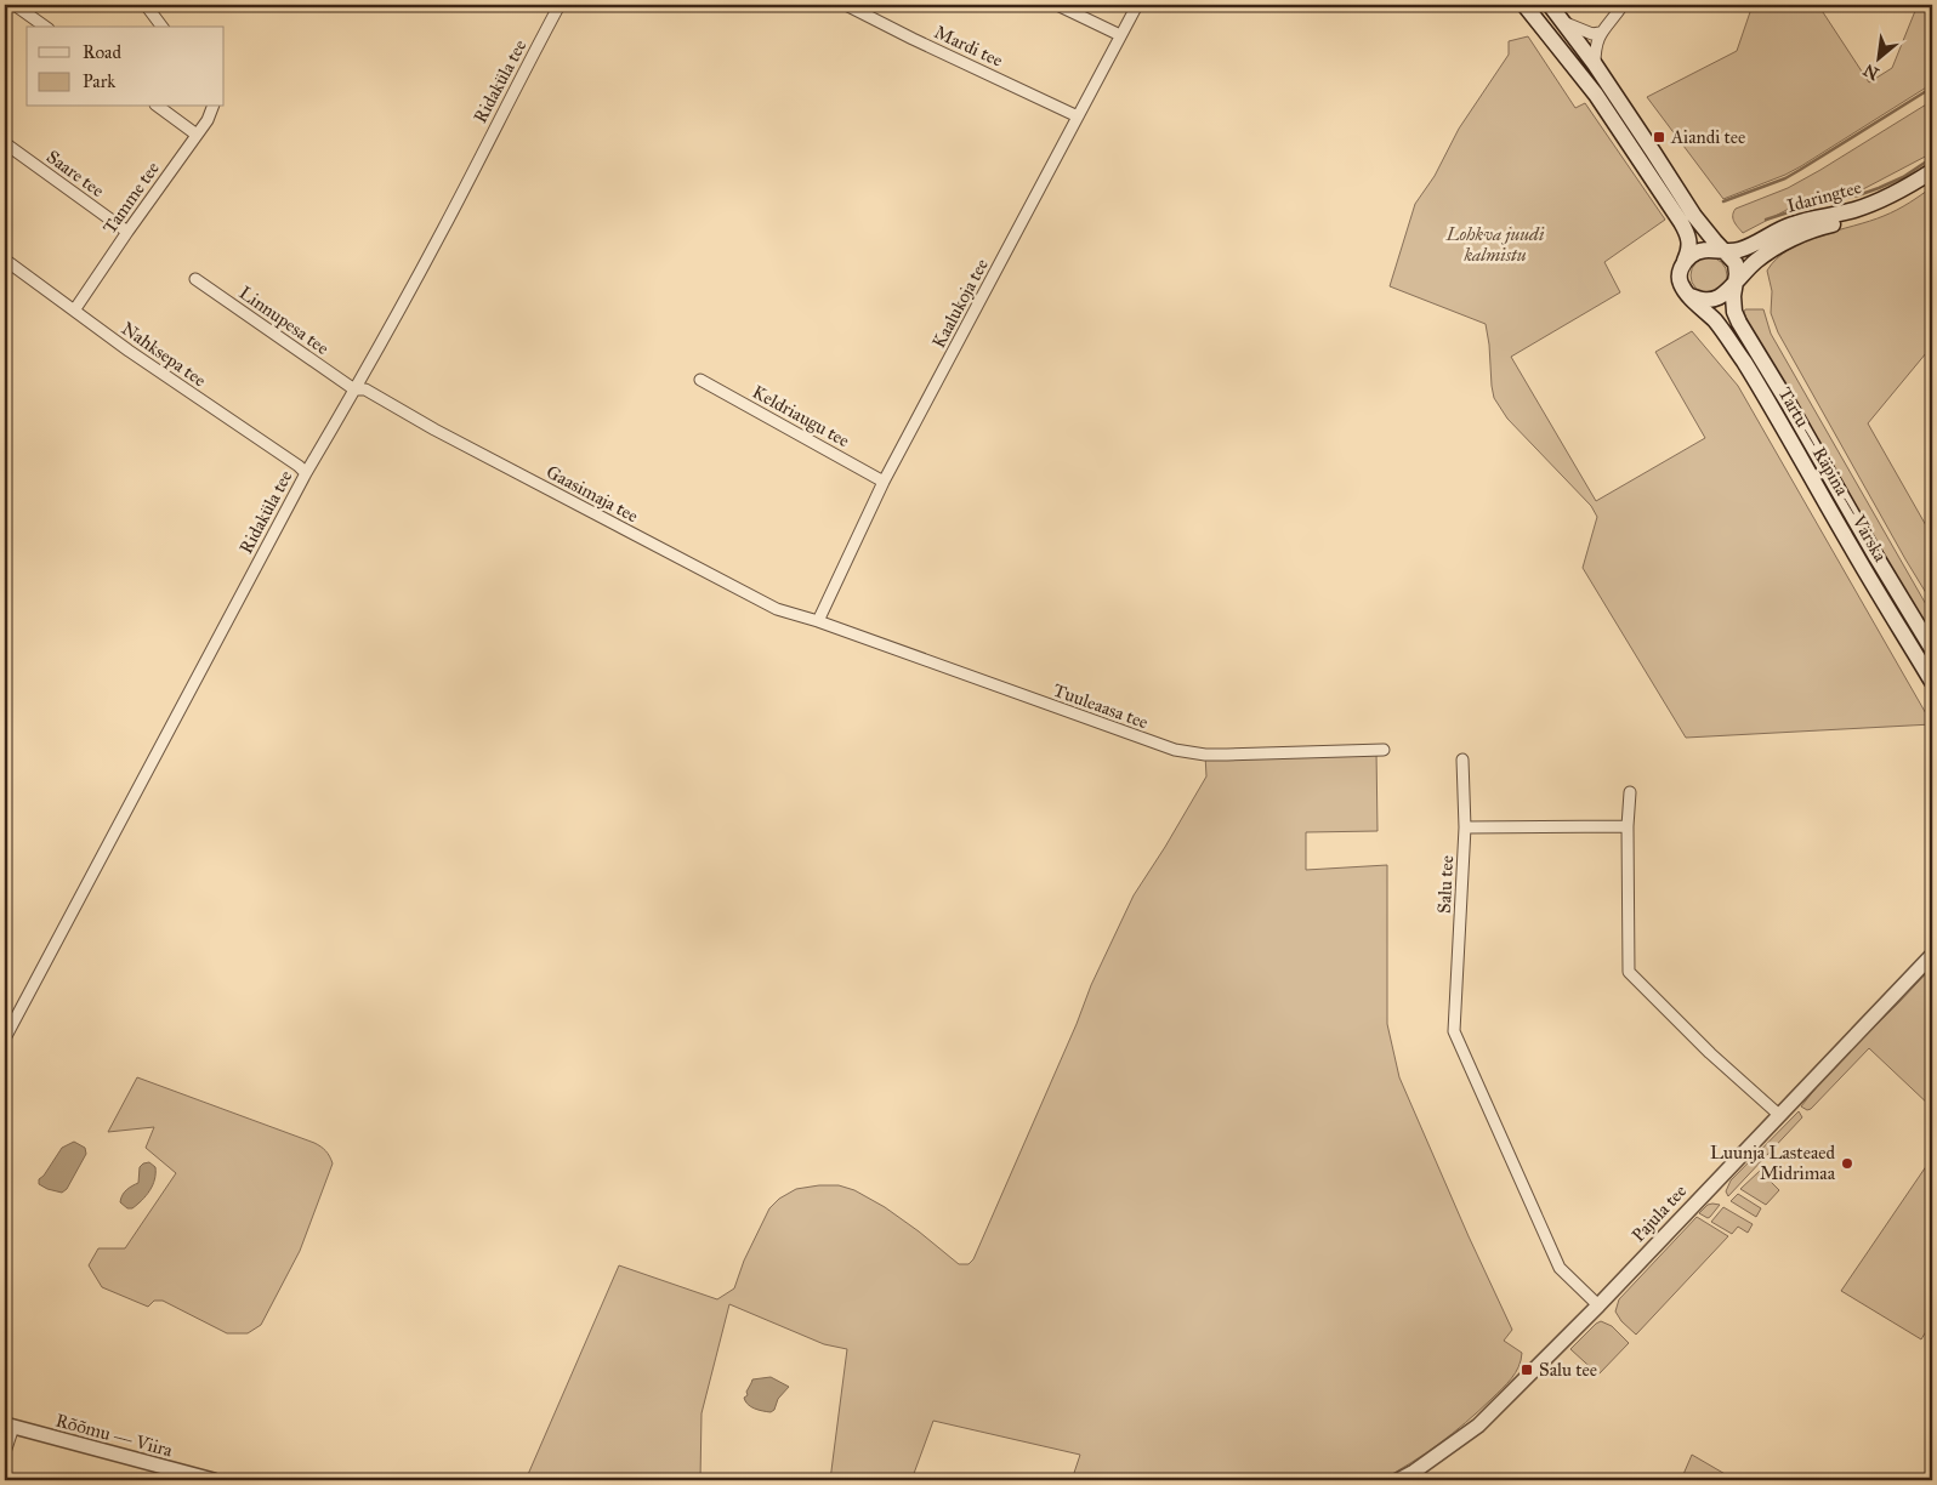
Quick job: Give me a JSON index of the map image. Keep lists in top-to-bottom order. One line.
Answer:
{"streets":{"main road":["Idaringtee","Tartu — Räpina — Värska"],"street":["Mardi tee","Ridaküla tee","Saare tee","Tamme tee","Kaalukoja tee","Linnupesa tee","Nahksepa tee","Keldriaugu tee","Gaasimaja tee","Tuuleaasa tee","Salu tee","Pajula tee","Rõõmu — Viira"]},"crossings":[["Mardi tee","Kaalukoja tee"],["Ridaküla tee","Linnupesa tee"],["Ridaküla tee","Nahksepa tee"],["Ridaküla tee","Gaasimaja tee"],["Saare tee","Tamme tee"],["Idaringtee","Tartu — Räpina — Värska"],["Tamme tee","Nahksepa tee"],["Kaalukoja tee","Keldriaugu tee"],["Kaalukoja tee","Gaasimaja tee"],["Kaalukoja tee","Tuuleaasa tee"],["Linnupesa tee","Gaasimaja tee"],["Gaasimaja tee","Tuuleaasa tee"],["Salu tee","Pajula tee"]],"parks":["Lohkva juudi kalmistu"],"places":{"transit":["Aiandi tee","Salu tee"],"other":["Luunja Lasteaed Midrimaa"]},"legend":["Road","Park"],"north":"bottom left"}
